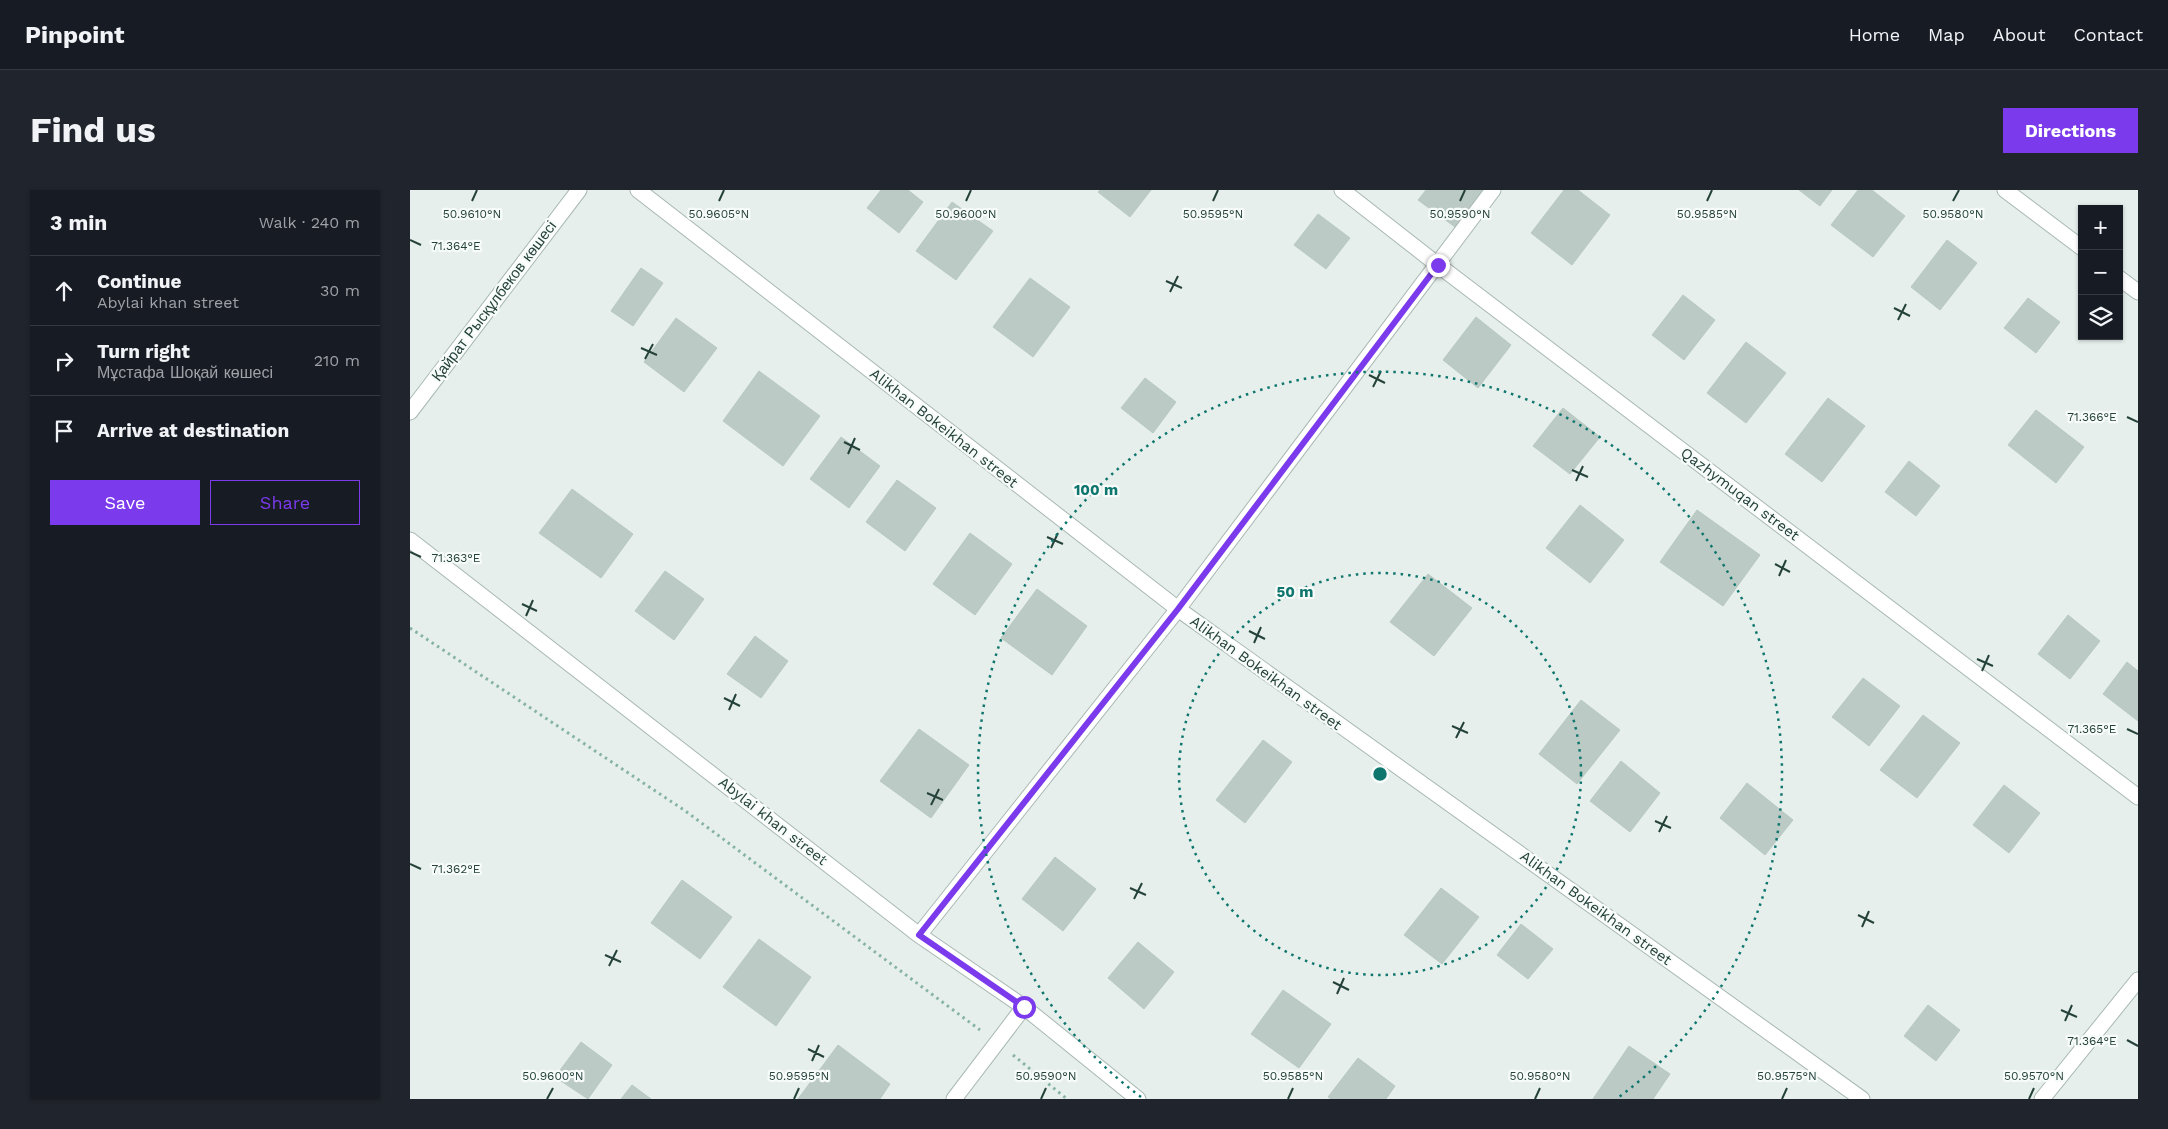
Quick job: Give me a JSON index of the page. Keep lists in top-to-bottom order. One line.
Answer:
{"streets":{"street":["Қайрат Рысқұлбеков көшесі","Alikhan Bokeikhan street","Qazhymuqan street","Abylai khan street"]},"page":{"header":"Pinpoint","nav":["Home","Map","About","Contact"],"buttons":["Directions",["Save","Share"]],"title":"Find us","heading":["3 min","Walk · 240 m"],"map_buttons":["+","−"],"list":[["Continue","Abylai khan street","30 m"],["Turn right","Мұстафа Шоқай көшесі","210 m"],"Arrive at destination"]},"coordinates":["50.9610°N","50.9605°N","50.9600°N","50.9595°N","50.9590°N","50.9585°N","50.9580°N","71.364°E","71.366°E","71.363°E","71.365°E","71.362°E","50.9575°N","50.9570°N"],"rings":["100 m","50 m"]}
